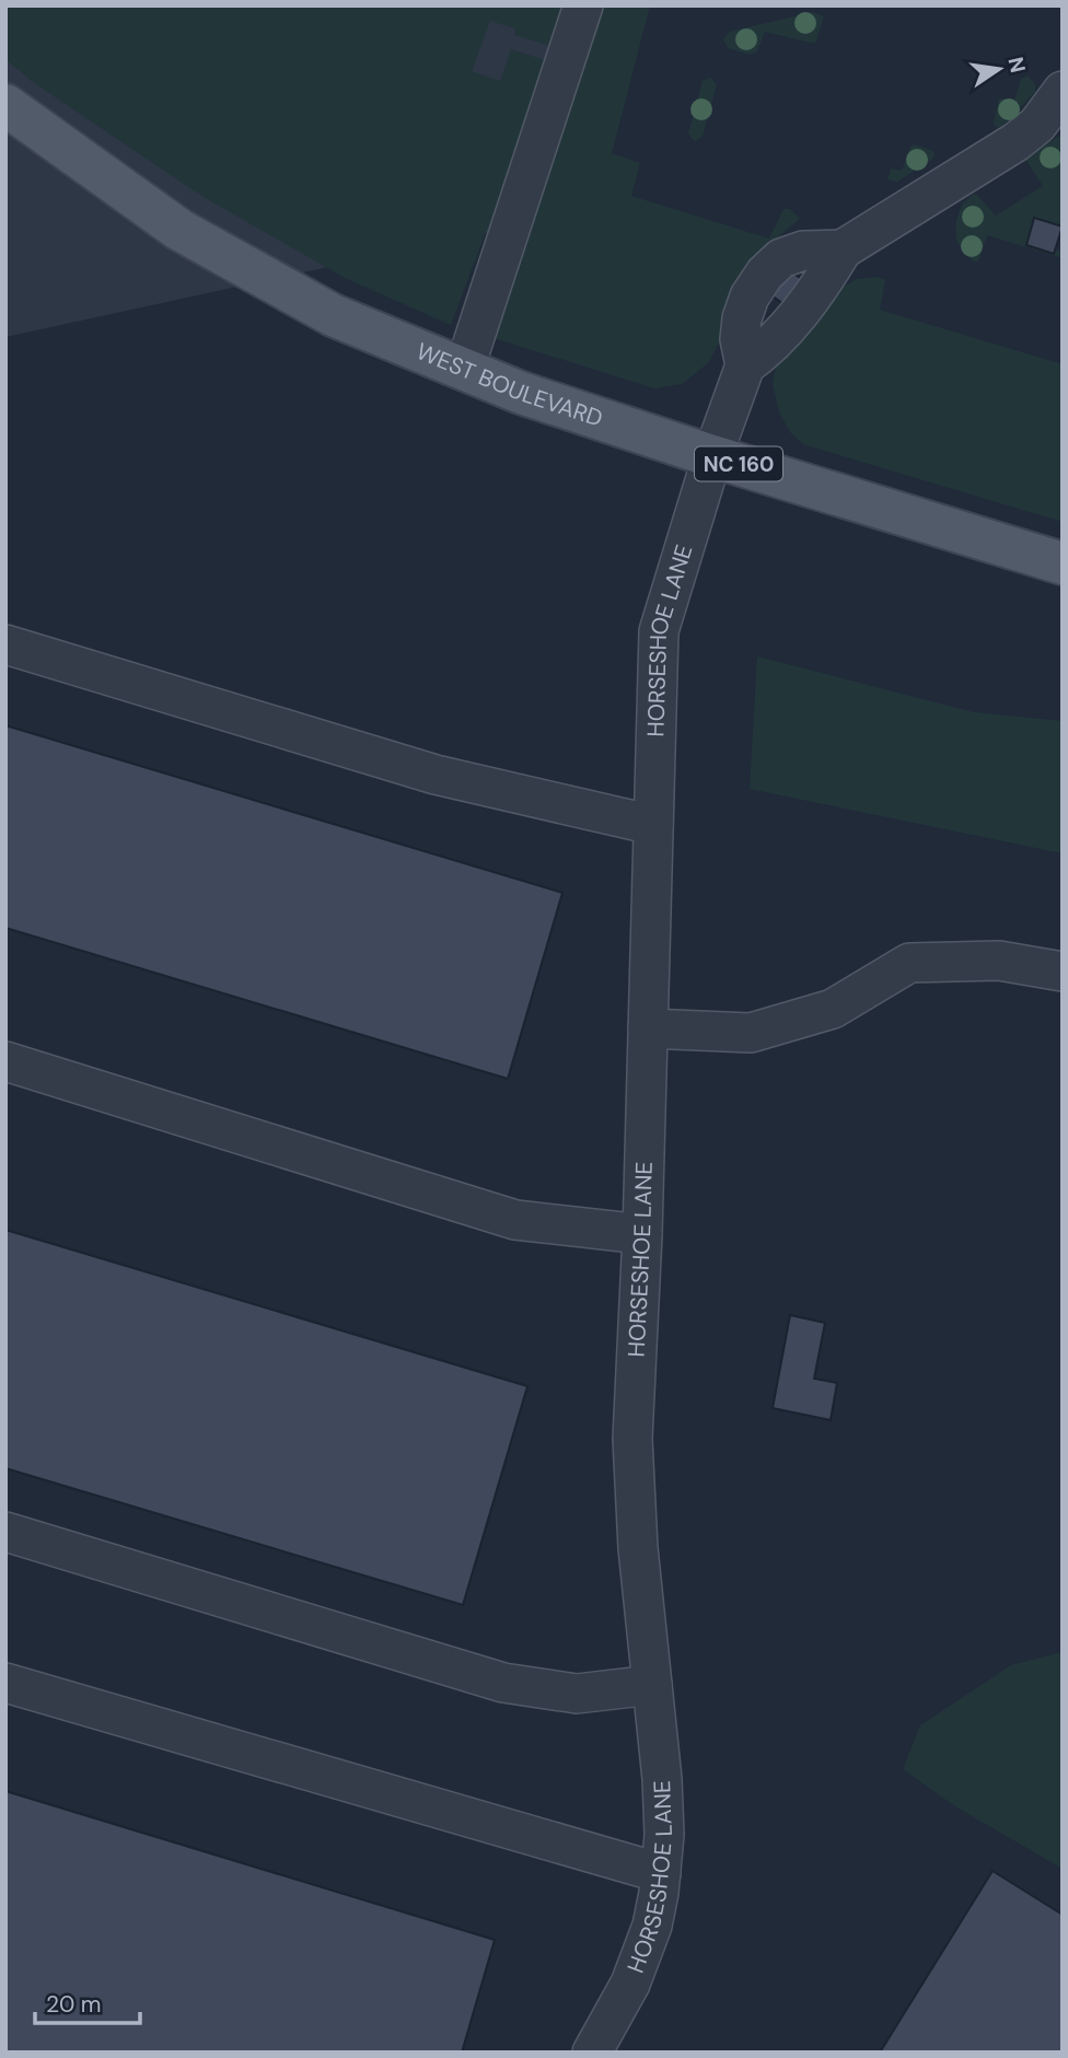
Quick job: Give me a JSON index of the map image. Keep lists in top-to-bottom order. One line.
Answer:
{"streets":{"main road":["WEST BOULEVARD","NC 160"],"street":["HORSESHOE LANE"]},"crossings":[["WEST BOULEVARD","HORSESHOE LANE"]],"scale_bar":"20 m","north":"right"}
